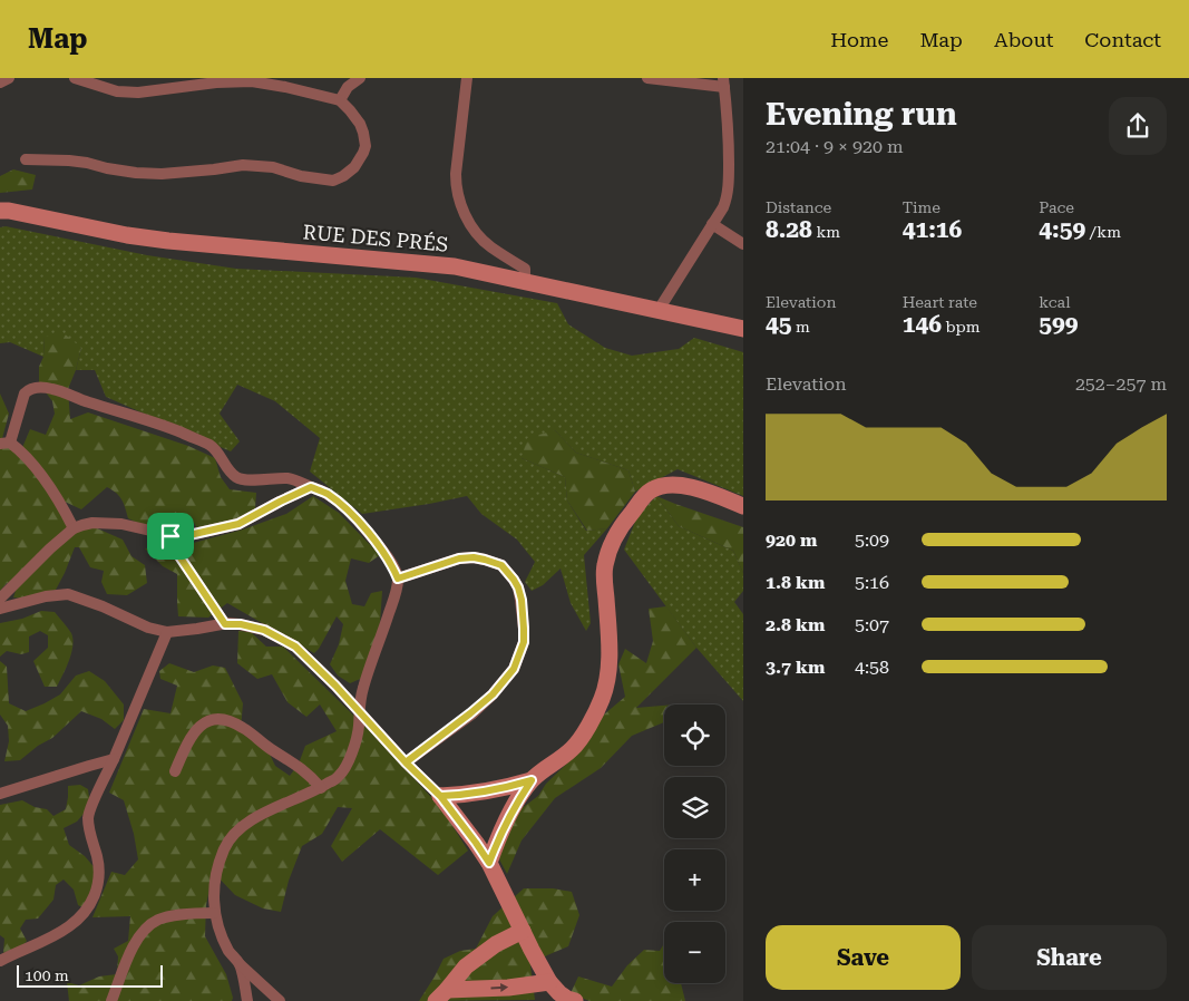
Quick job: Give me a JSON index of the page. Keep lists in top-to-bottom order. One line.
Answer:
{"streets":{"street":["RUE DES PRÉS"]},"scale_bar":"100 m","page":{"header":"Map","nav":["Home","Map","About","Contact"],"heading":["Evening run","21:04 · 9 × 920 m"],"stats":[["Distance","8.28 km"],["Time","41:16"],["Pace","4:59 /km"],["Elevation","45 m"],["Heart rate","146 bpm"],["kcal","599"]],"chart":["Elevation","252–257 m"],"list":[{"name":"920 m","note":"5:09"},{"name":"1.8 km","note":"5:16"},{"name":"2.8 km","note":"5:07"},{"name":"3.7 km","note":"4:58"}],"map_buttons":["+","−"],"buttons":["Save","Share"],"scale":"100 m"}}
